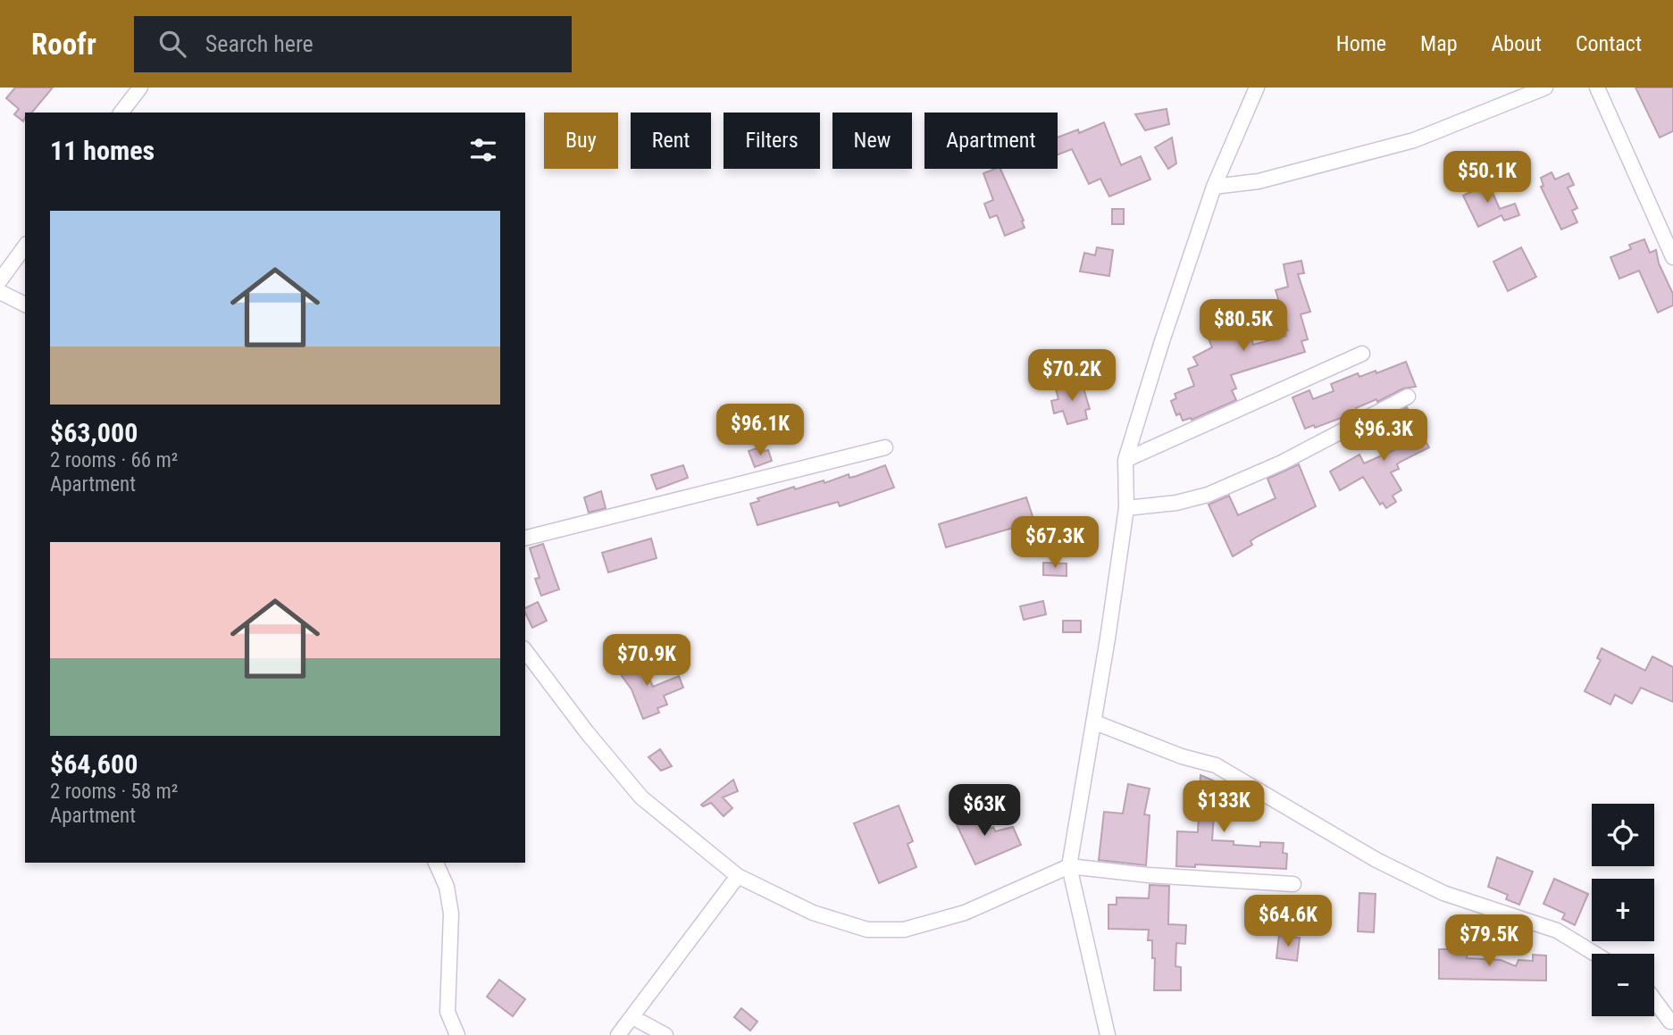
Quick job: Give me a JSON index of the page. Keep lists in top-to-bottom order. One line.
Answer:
{"page":{"header":"Roofr","search":"Search here","nav":["Home","Map","About","Contact"],"chip":["Buy","Rent","Filters","New","Apartment"],"heading":"11 homes","price":["$50.1K","$80.5K","$70.2K","$96.1K","$96.3K","$67.3K","$70.9K","$133K","$63K","$64.6K","$79.5K"],"list":[{"name":"$63,000","note":"2 rooms · 66 m² · Apartment"},{"name":"$64,600","note":"2 rooms · 58 m² · Apartment"}],"map_buttons":["+","−"]}}
